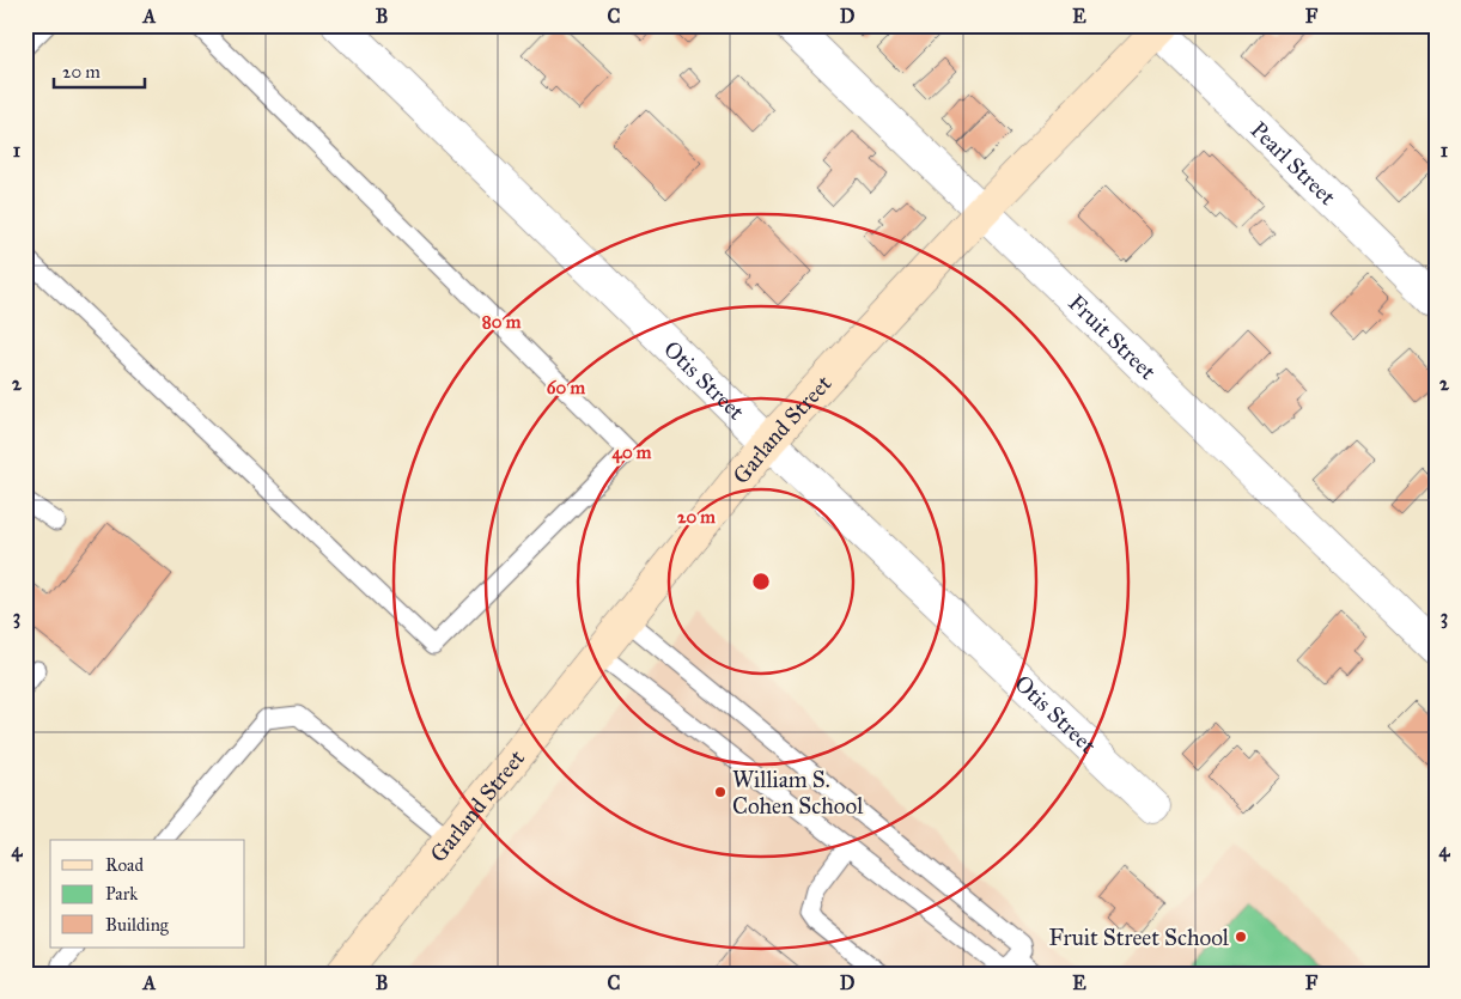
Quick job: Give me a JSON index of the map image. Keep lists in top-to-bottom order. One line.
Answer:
{"streets":{"street":["Pearl Street","Fruit Street","Otis Street","Garland Street"]},"crossings":[["Pearl Street","Garland Street"],["Fruit Street","Garland Street"],["Otis Street","Garland Street"]],"places":["William S. Cohen School","Fruit Street School"],"legend":["Road","Park","Building"],"scale_bar":"20 m","grid":{"columns":["A","B","C","D","E","F"],"rows":["1","2","3","4"]},"rings":["80 m","60 m","40 m","20 m"]}
